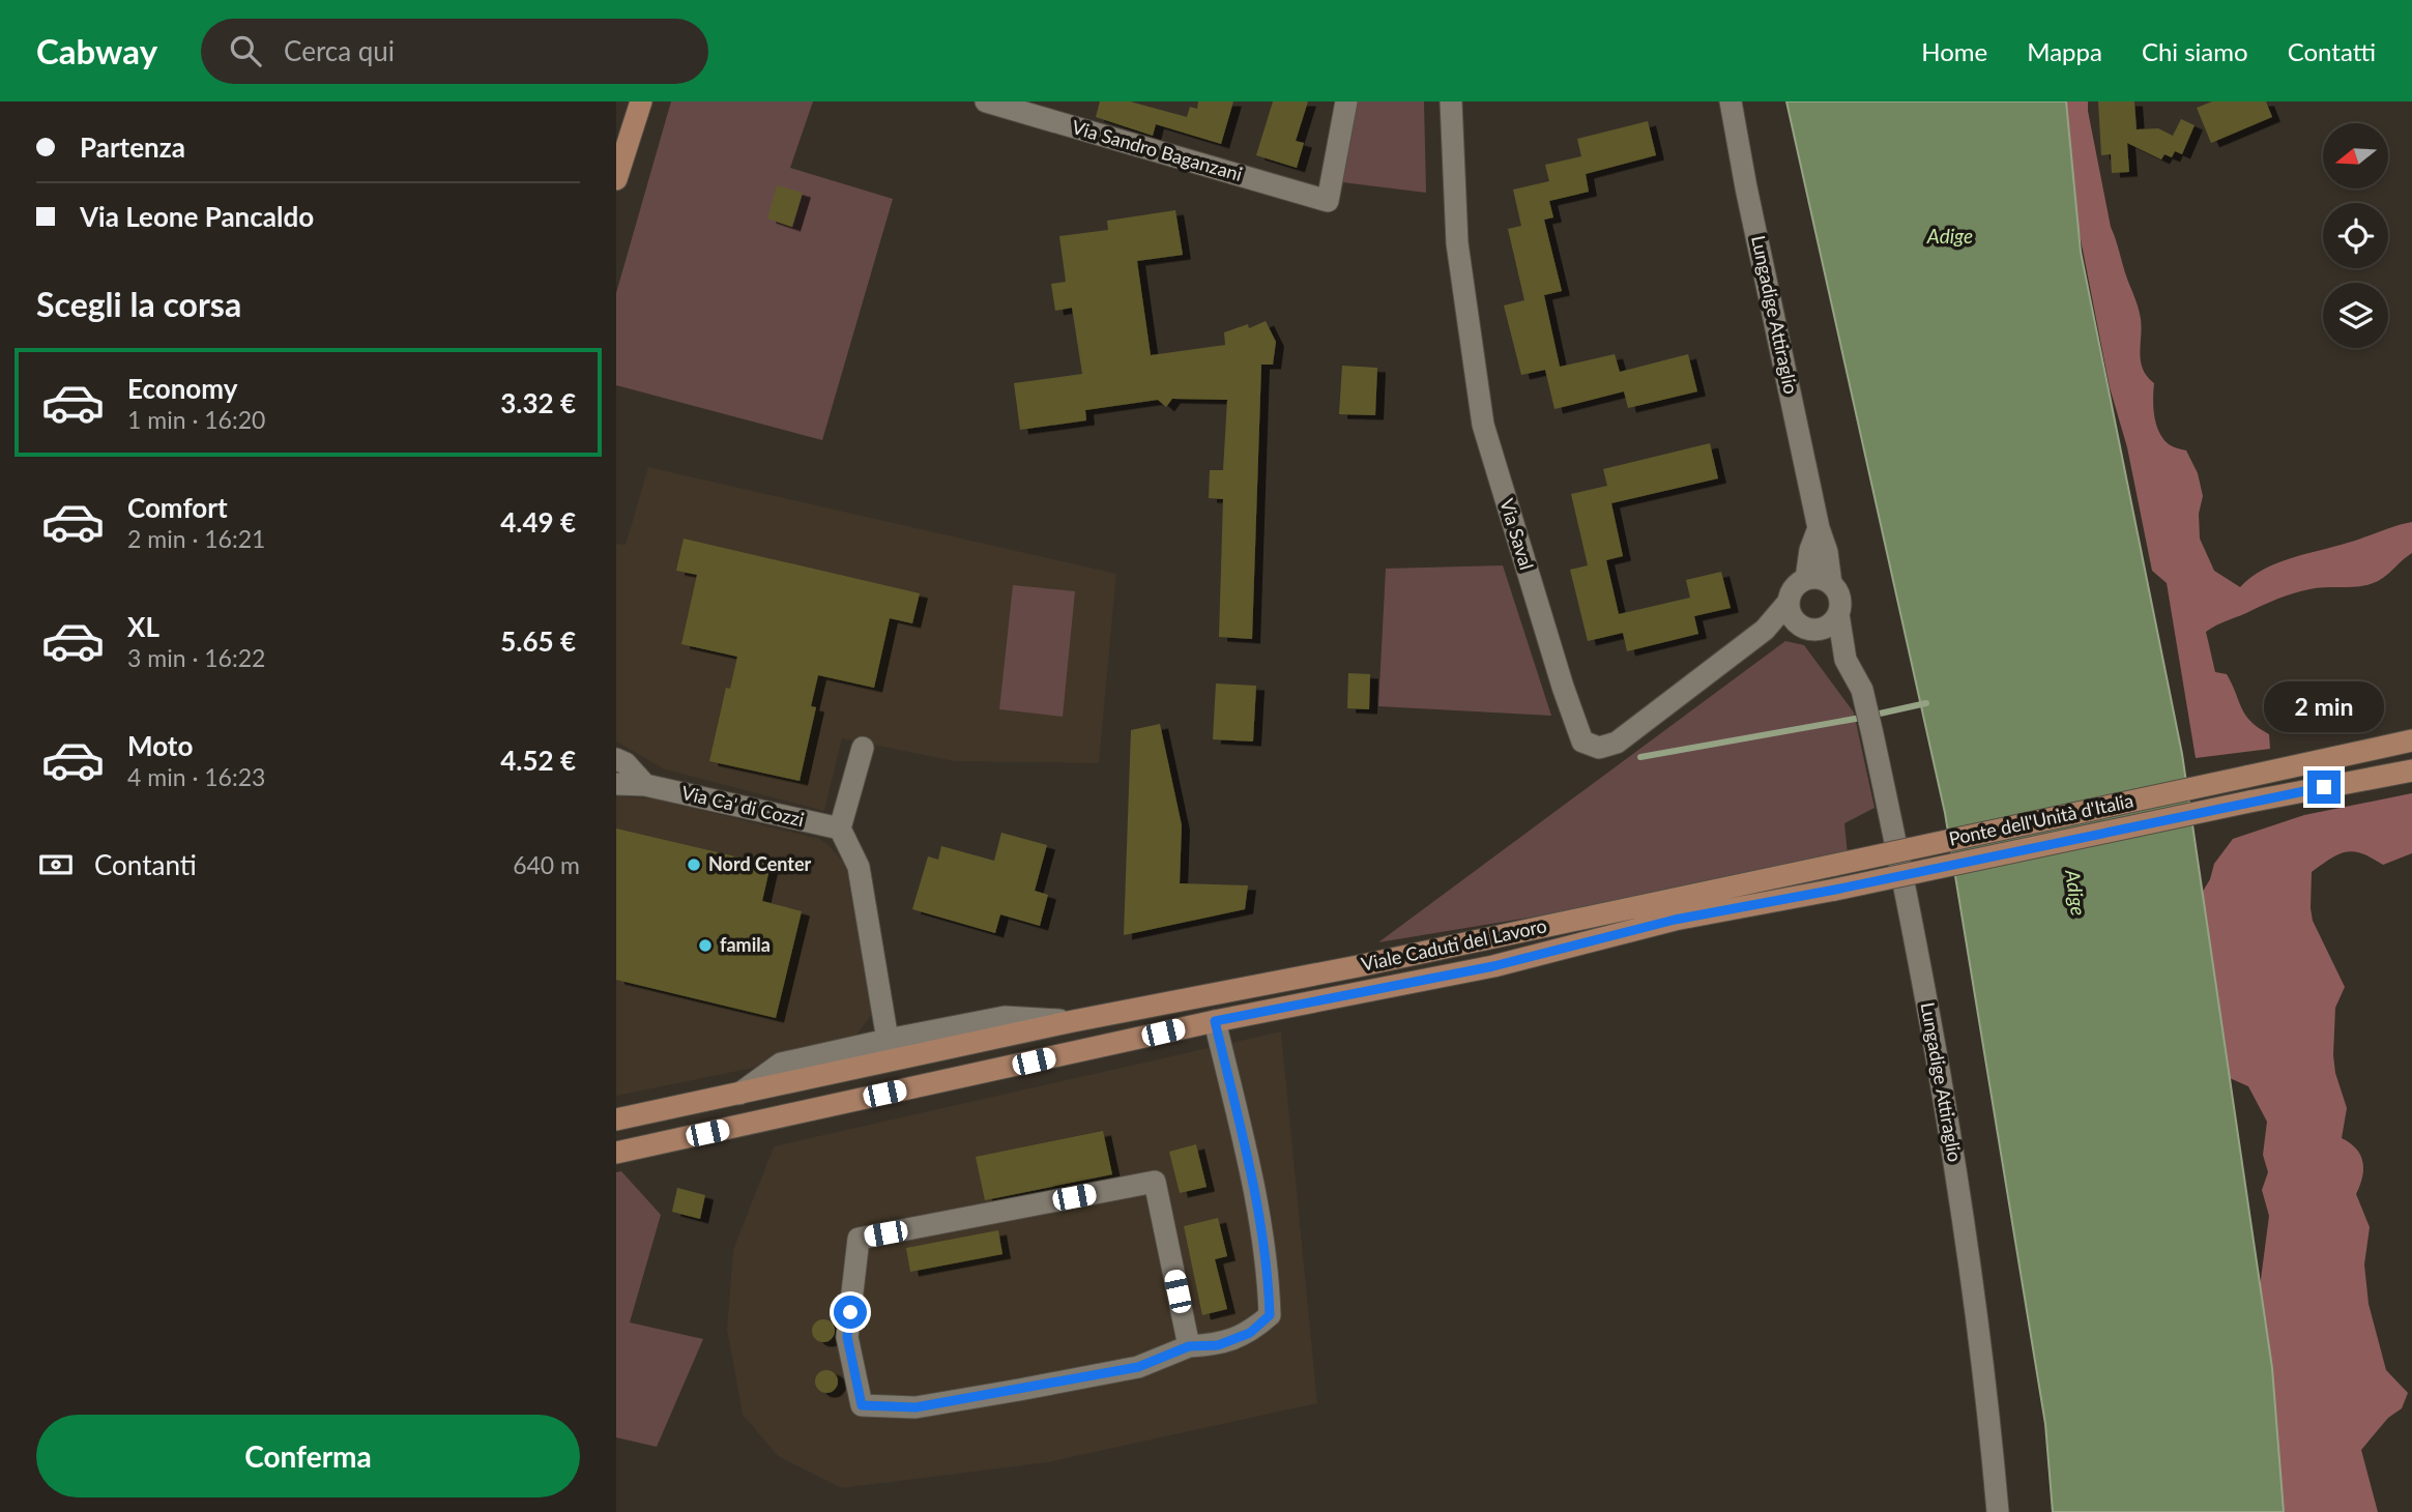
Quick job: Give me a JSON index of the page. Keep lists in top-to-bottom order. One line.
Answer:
{"streets":{"main road":["Ponte dell'Unità d'Italia","Viale Caduti del Lavoro"],"street":["Via Sandro Baganzani","Lungadige Attiraglio","Via Saval","Via Ca' di Cozzi"]},"crossings":[["Lungadige Attiraglio","Via Saval"],["Ponte dell'Unità d'Italia","Viale Caduti del Lavoro"]],"water":["Adige"],"places":["Nord Center","famila"],"north":"left","page":{"header":"Cabway","search":"Cerca qui","nav":["Home","Mappa","Chi siamo","Contatti"],"banner":["Partenza","Via Leone Pancaldo"],"heading":"Scegli la corsa","list":[{"name":"Economy","note":"1 min · 16:20","value":"3.32 €"},{"name":"Comfort","note":"2 min · 16:21","value":"4.49 €"},{"name":"XL","note":"3 min · 16:22","value":"5.65 €"},{"name":"Moto","note":"4 min · 16:23","value":"4.52 €"}],"bubble":"2 min","pay":["Contanti","640 m"],"buttons":"Conferma"}}
